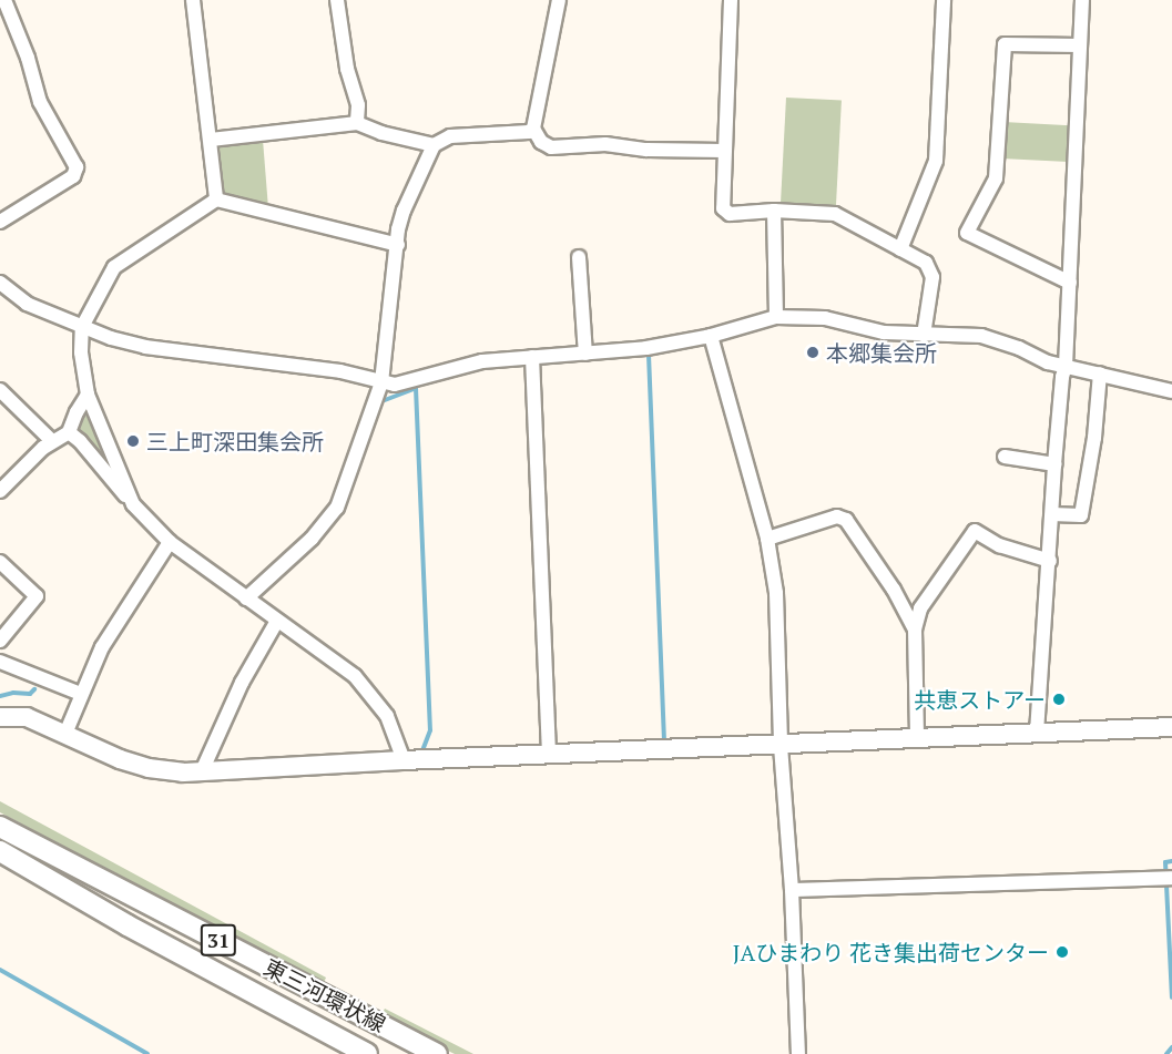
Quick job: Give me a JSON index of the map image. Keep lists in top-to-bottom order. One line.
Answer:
{"streets":{"main road":["31","東三河環状線"]},"places":["本郷集会所","三上町深田集会所","共恵ストアー","JAひまわり 花き集出荷センター"]}
